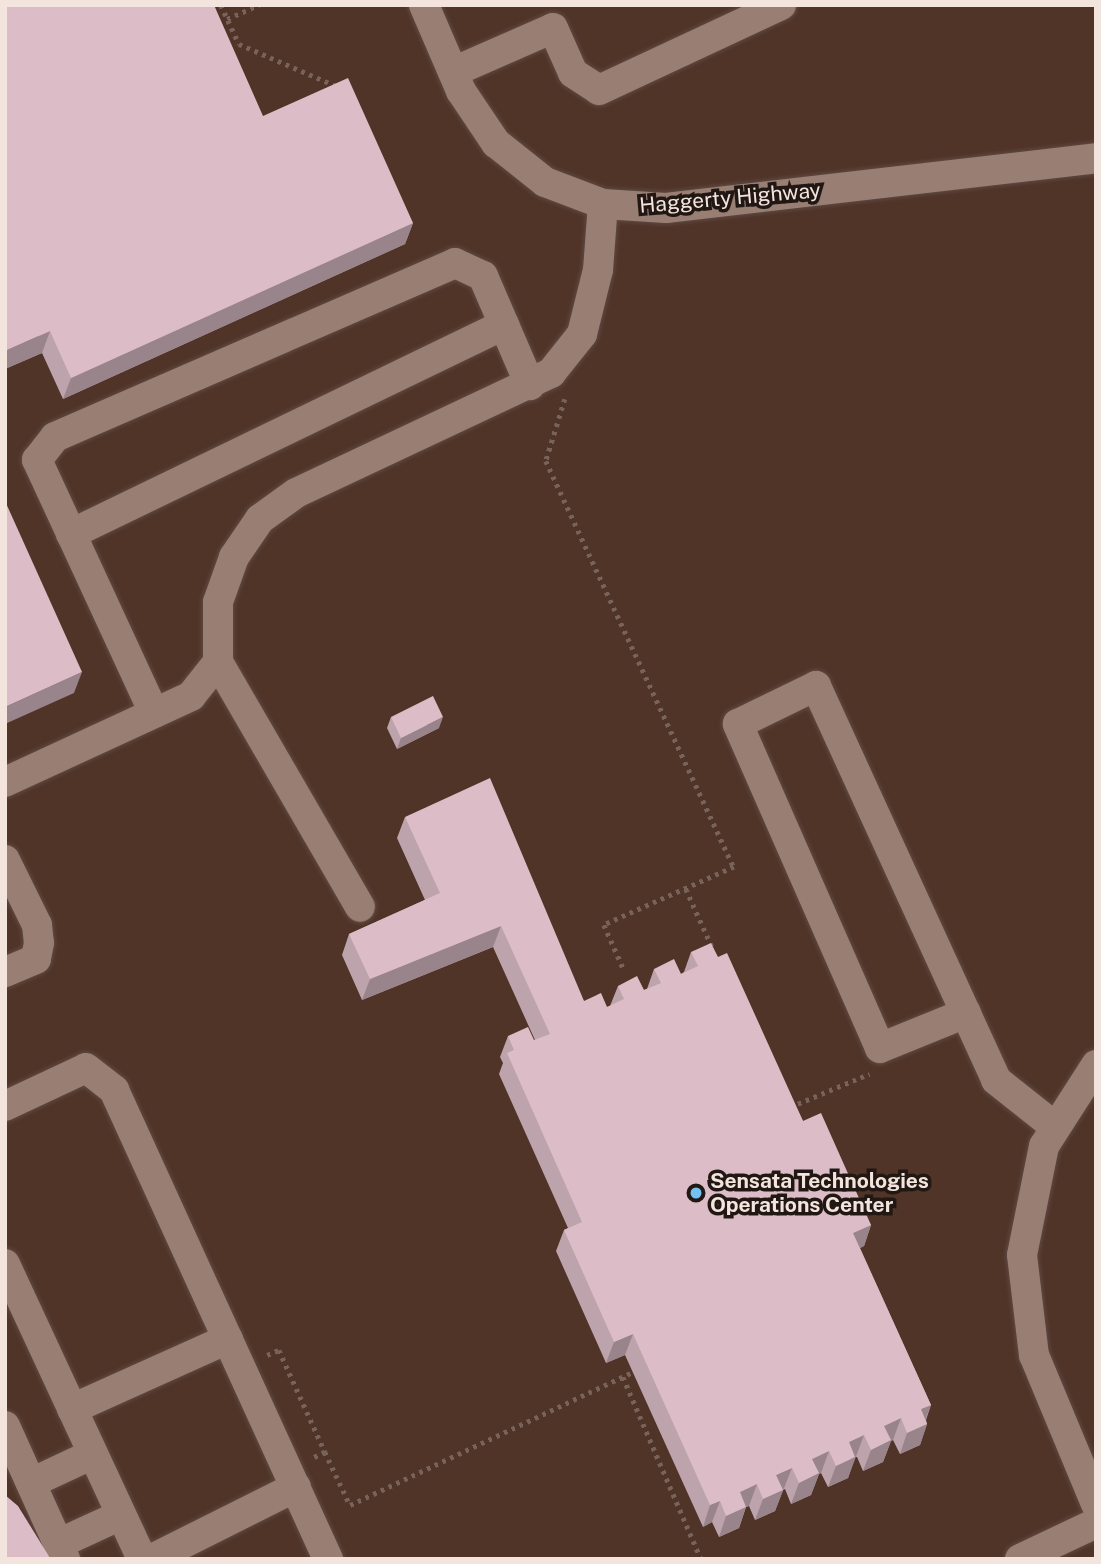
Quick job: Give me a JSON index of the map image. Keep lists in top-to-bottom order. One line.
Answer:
{"streets":{"street":["Haggerty Highway"]},"places":["Sensata Technologies Operations Center"]}
